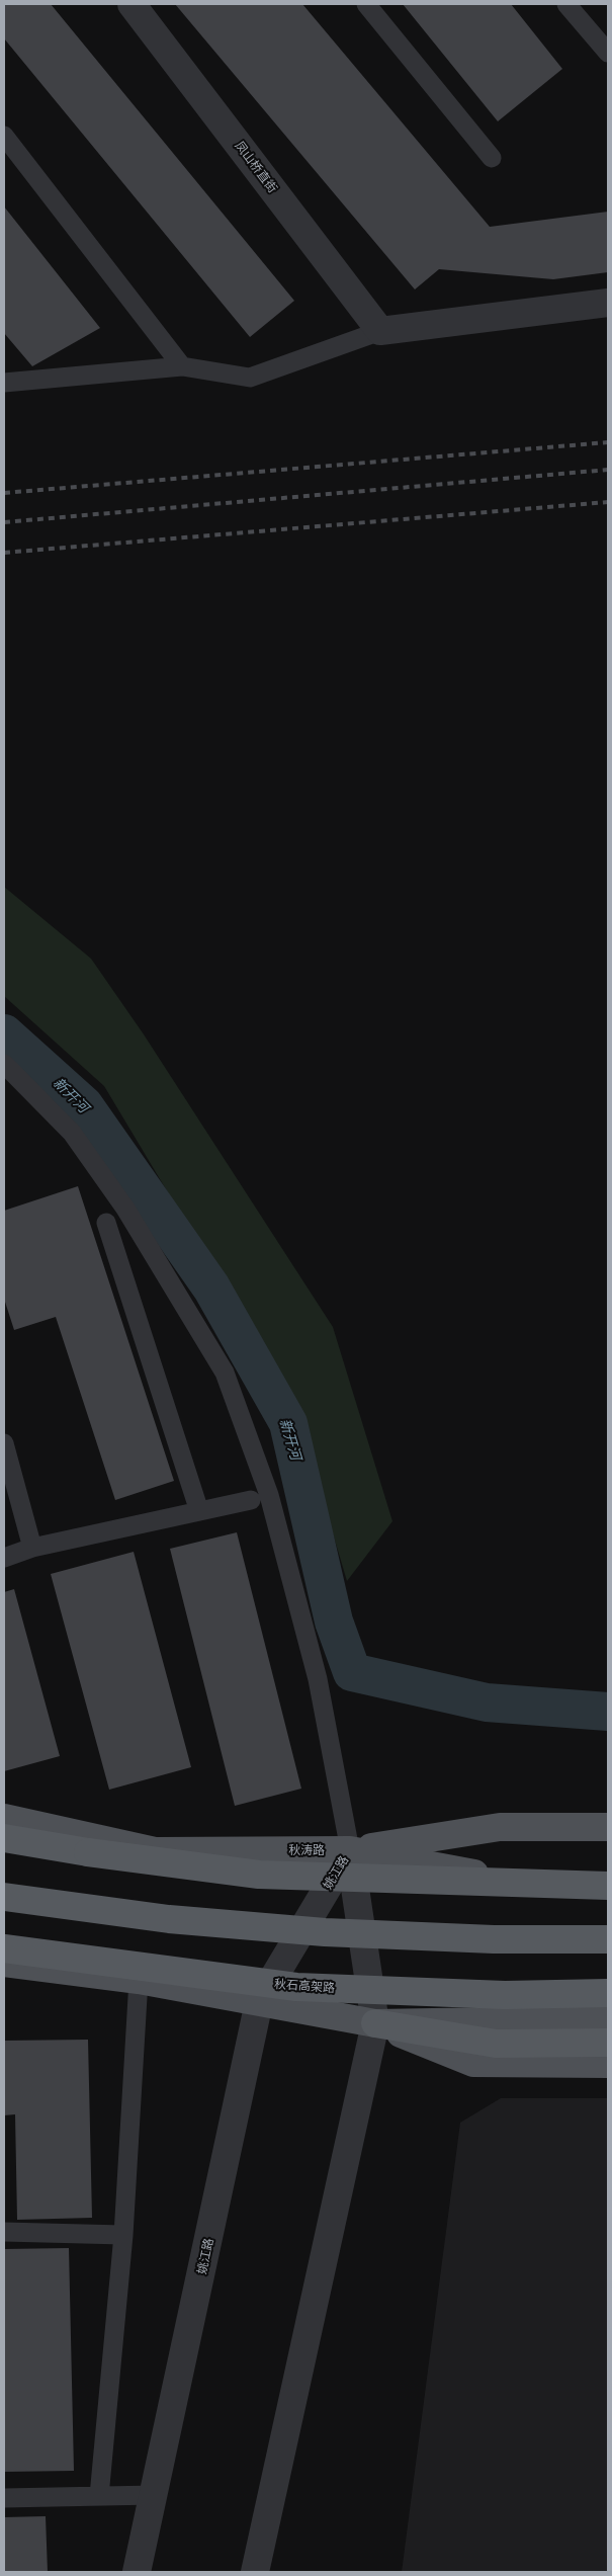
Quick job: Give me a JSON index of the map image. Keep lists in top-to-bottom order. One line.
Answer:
{"streets":{"highway":["秋石高架路"],"main road":["秋涛路"],"street":["凤山桥直街","姚江路"]},"crossings":[["秋涛路","姚江路"]],"water":["新开河"]}
